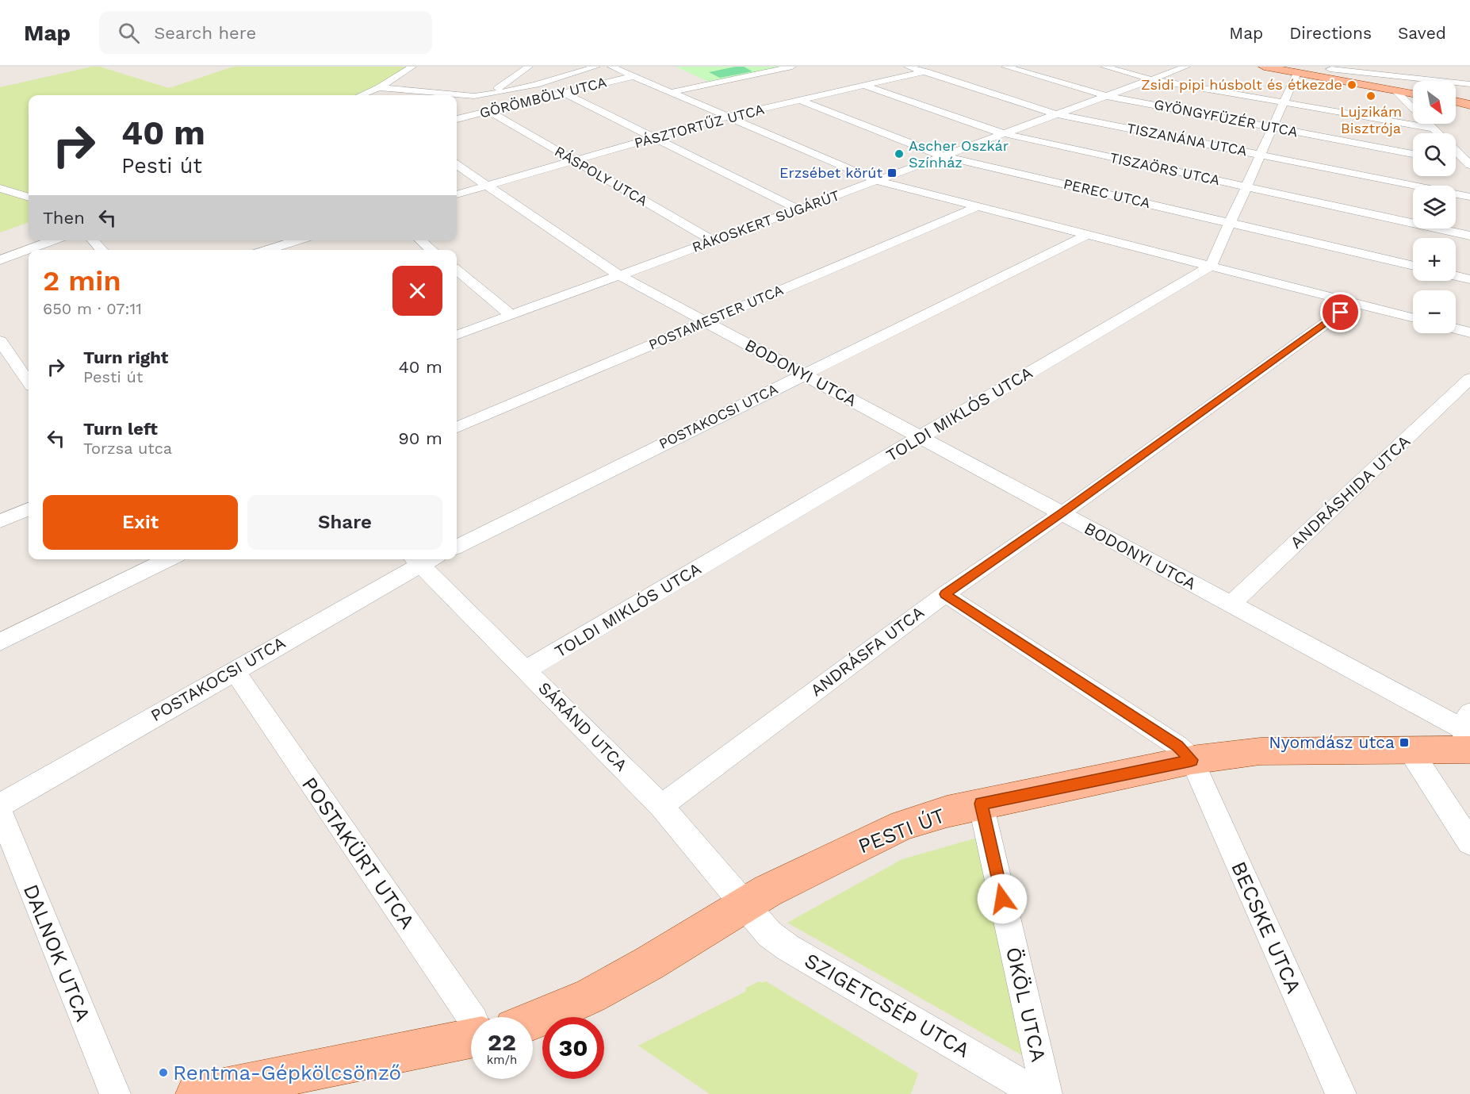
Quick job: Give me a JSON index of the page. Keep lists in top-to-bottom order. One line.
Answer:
{"streets":{"main road":["PESTI ÚT"],"street":["GÖRÖMBÖLY UTCA","GYÖNGYFÜZÉR UTCA","PÁSZTORTŰZ UTCA","TISZANÁNA UTCA","TISZAÖRS UTCA","RÁSPOLY UTCA","PEREC UTCA","RÁKOSKERT SUGÁRÚT","POSTAMESTER UTCA","BODONYI UTCA","TOLDI MIKLÓS UTCA","POSTAKOCSI UTCA","ANDRÁSHIDA UTCA","ANDRÁSFA UTCA","SÁRÁND UTCA","POSTAKÜRT UTCA","BECSKE UTCA","DALNOK UTCA","ÖKÖL UTCA","SZIGETCSÉP UTCA"]},"crossings":[["GÖRÖMBÖLY UTCA","RÁSPOLY UTCA"],["GYÖNGYFÜZÉR UTCA","RÁKOSKERT SUGÁRÚT"],["PÁSZTORTŰZ UTCA","TISZANÁNA UTCA"],["PÁSZTORTŰZ UTCA","TISZAÖRS UTCA"],["PÁSZTORTŰZ UTCA","RÁSPOLY UTCA"],["PÁSZTORTŰZ UTCA","PEREC UTCA"],["PÁSZTORTŰZ UTCA","BODONYI UTCA"],["TISZANÁNA UTCA","RÁKOSKERT SUGÁRÚT"],["TISZAÖRS UTCA","RÁKOSKERT SUGÁRÚT"],["RÁSPOLY UTCA","RÁKOSKERT SUGÁRÚT"],["PEREC UTCA","RÁKOSKERT SUGÁRÚT"],["RÁKOSKERT SUGÁRÚT","BODONYI UTCA"],["POSTAMESTER UTCA","BODONYI UTCA"],["BODONYI UTCA","TOLDI MIKLÓS UTCA"],["BODONYI UTCA","POSTAKOCSI UTCA"],["BODONYI UTCA","ANDRÁSHIDA UTCA"],["BODONYI UTCA","ANDRÁSFA UTCA"],["BODONYI UTCA","PESTI ÚT"],["TOLDI MIKLÓS UTCA","SÁRÁND UTCA"],["POSTAKOCSI UTCA","POSTAKÜRT UTCA"],["ANDRÁSFA UTCA","SÁRÁND UTCA"],["SÁRÁND UTCA","PESTI ÚT"],["SÁRÁND UTCA","SZIGETCSÉP UTCA"],["PESTI ÚT","BECSKE UTCA"],["PESTI ÚT","ÖKÖL UTCA"],["PESTI ÚT","SZIGETCSÉP UTCA"]],"places":{"other":["Zsidi pipi húsbolt és étkezde","Lujzikám Bisztrója","Ascher Oszkár Színház","Rentma-Gépkölcsönző"],"transit":["Erzsébet körút","Nyomdász utca"]},"north":"bottom right","page":{"header":"Map","search":"Search here","nav":["Map","Directions","Saved"],"map_buttons":["+","−"],"turn":["40 m","Pesti út"],"then":"Then","heading":["2 min","650 m · 07:11"],"list":[{"name":"Turn right","note":"Pesti út","value":"40 m"},{"name":"Turn left","note":"Torzsa utca","value":"90 m"}],"buttons":["Exit","Share"],"speed":"22 km/h","limit":"30"}}
